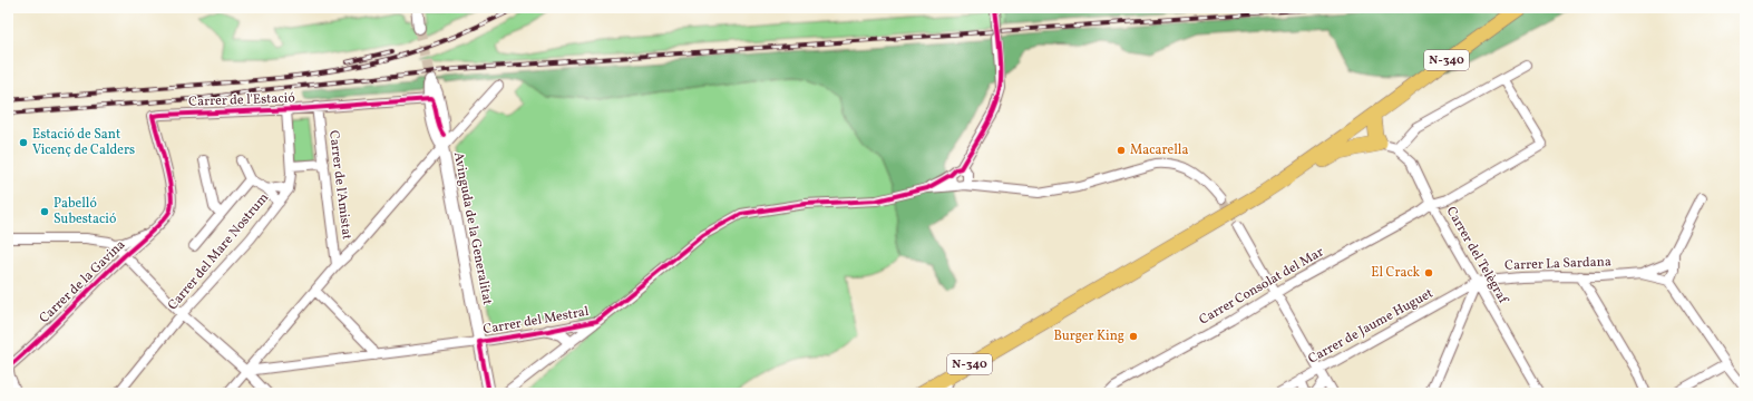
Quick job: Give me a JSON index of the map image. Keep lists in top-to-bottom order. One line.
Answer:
{"streets":{"main road":["N-340"],"street":["Carrer de l'Estació","Carrer de l'Amistat","Avinguda de la Generalitat","Carrer del Mare Nostrum","Carrer del Telègraf","Carrer La Sardana","Carrer de la Gavina","Carrer Consolat del Mar","Carrer del Mestral","Carrer de Jaume Huguet"]},"crossings":[["Carrer de l'Estació","Carrer de l'Amistat"],["Carrer de l'Estació","Avinguda de la Generalitat"],["Carrer de l'Estació","Carrer del Mare Nostrum"],["Carrer de l'Estació","Carrer de la Gavina"],["Avinguda de la Generalitat","Carrer del Mestral"],["Carrer del Telègraf","Carrer La Sardana"],["Carrer del Telègraf","Carrer Consolat del Mar"],["Carrer del Telègraf","Carrer de Jaume Huguet"],["Carrer La Sardana","Carrer de Jaume Huguet"]],"places":["Estació de Sant Vicenç de Calders","Macarella","Pabelló Subestació","El Crack","Burger King"]}
